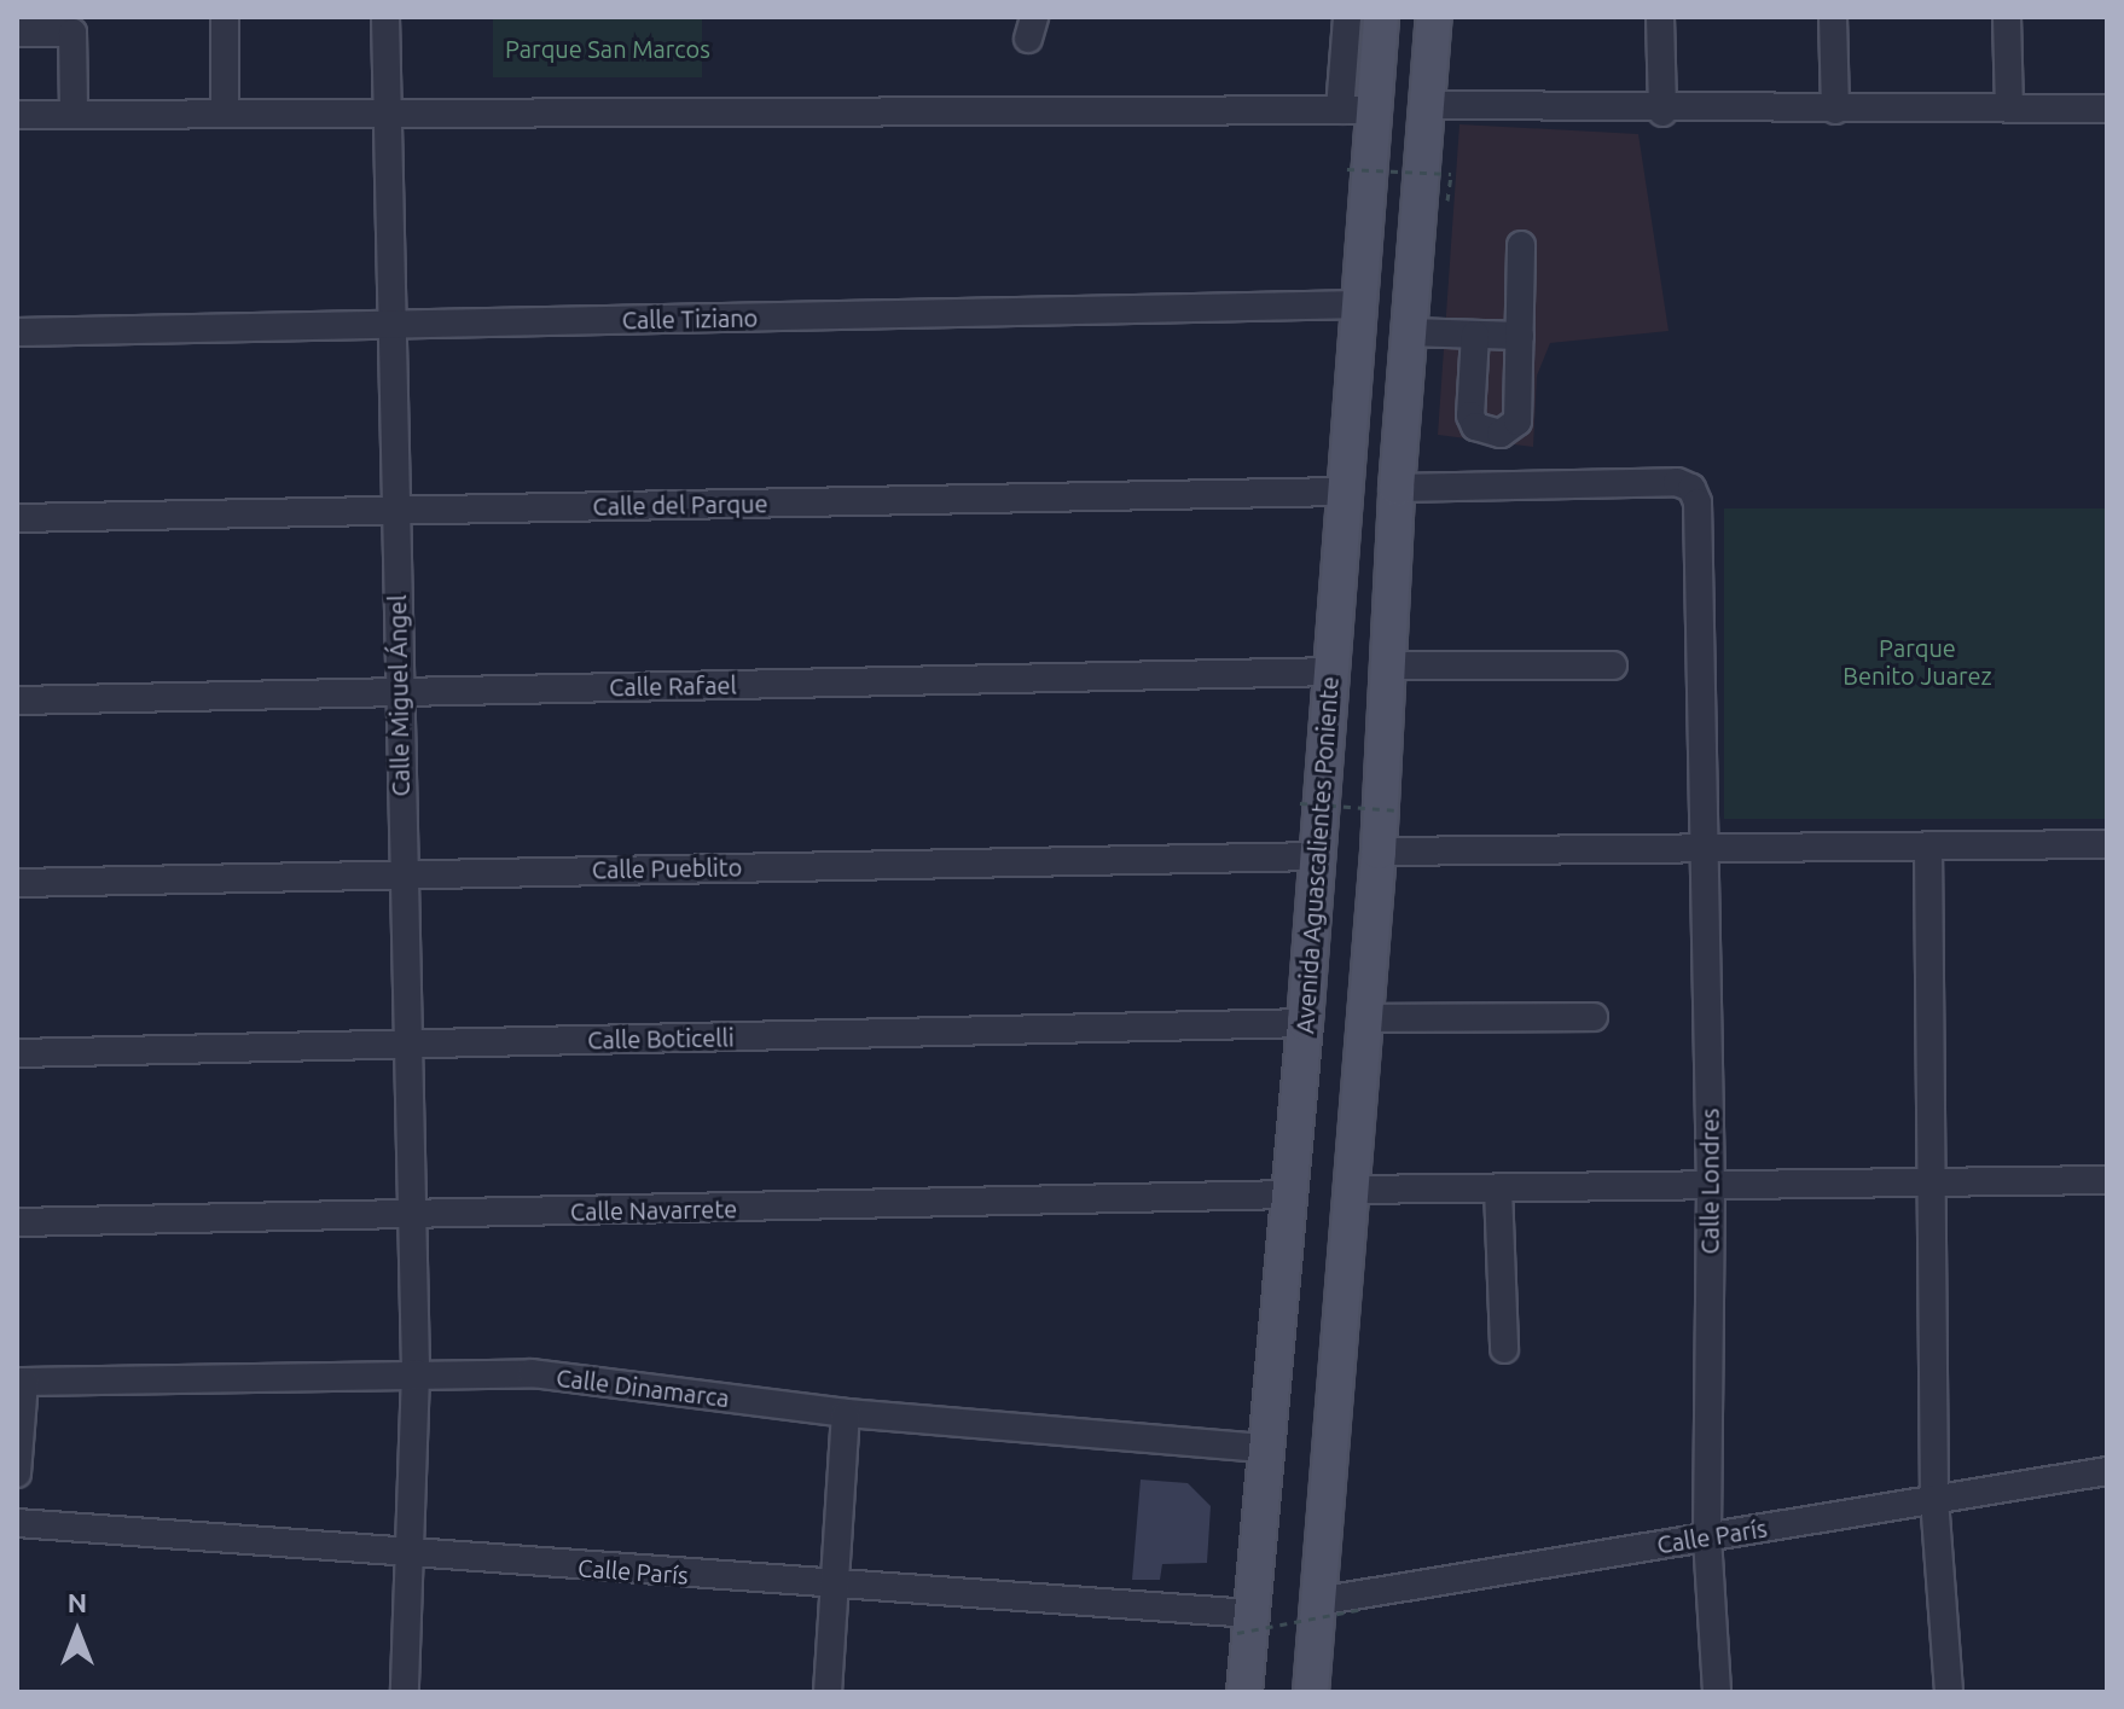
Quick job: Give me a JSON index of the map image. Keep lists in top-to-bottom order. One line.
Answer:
{"streets":{"main road":["Avenida Aguascalientes Poniente"],"street":["Calle Tiziano","Calle del Parque","Calle Rafael","Calle Miguel Ángel","Calle Pueblito","Calle Boticelli","Calle Londres","Calle Navarrete","Calle Dinamarca","Calle París"]},"crossings":[["Calle Tiziano","Calle Miguel Ángel"],["Calle Tiziano","Avenida Aguascalientes Poniente"],["Calle del Parque","Calle Miguel Ángel"],["Calle del Parque","Avenida Aguascalientes Poniente"],["Calle Rafael","Calle Miguel Ángel"],["Calle Rafael","Avenida Aguascalientes Poniente"],["Calle Miguel Ángel","Calle Pueblito"],["Calle Miguel Ángel","Calle Boticelli"],["Calle Miguel Ángel","Calle Navarrete"],["Calle Miguel Ángel","Calle Dinamarca"],["Calle Miguel Ángel","Calle París"],["Avenida Aguascalientes Poniente","Calle Pueblito"],["Avenida Aguascalientes Poniente","Calle Boticelli"],["Avenida Aguascalientes Poniente","Calle Navarrete"],["Avenida Aguascalientes Poniente","Calle Dinamarca"],["Avenida Aguascalientes Poniente","Calle París"],["Calle Londres","Calle París"]],"parks":["Parque San Marcos","Parque Benito Juarez"],"north":"top"}
